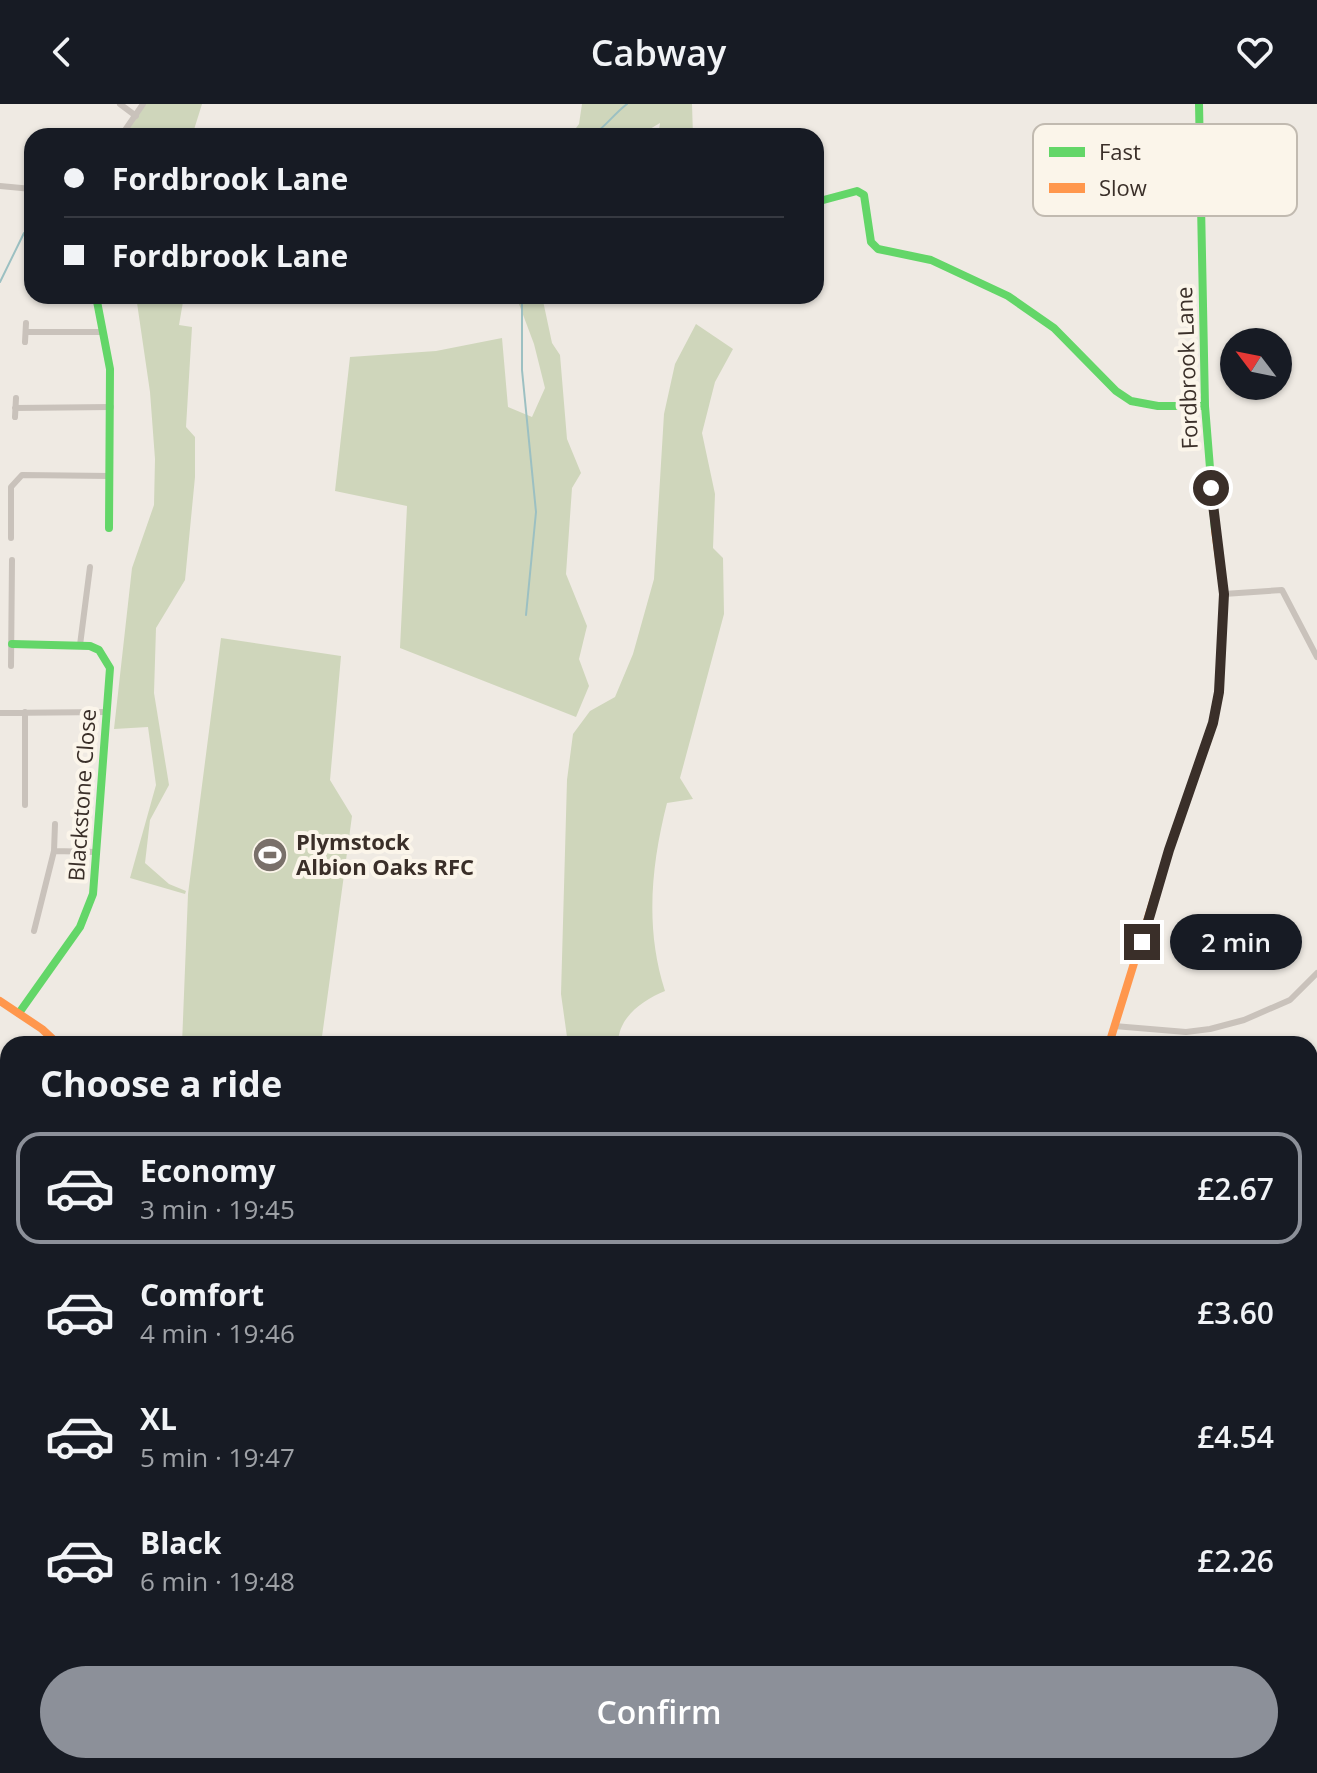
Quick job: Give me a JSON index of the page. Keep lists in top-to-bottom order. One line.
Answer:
{"streets":{"street":["Fordbrook Lane","Blackstone Close"]},"places":{"sports":["Plymstock Albion Oaks RFC"]},"legend":["Fast","Slow"],"north":"top left","page":{"header":"Cabway","banner":["Fordbrook Lane","Fordbrook Lane"],"bubble":"2 min","heading":"Choose a ride","list":[{"name":"Economy","note":"3 min · 19:45","value":"£2.67"},{"name":"Comfort","note":"4 min · 19:46","value":"£3.60"},{"name":"XL","note":"5 min · 19:47","value":"£4.54"},{"name":"Black","note":"6 min · 19:48","value":"£2.26"}],"buttons":"Confirm"}}
